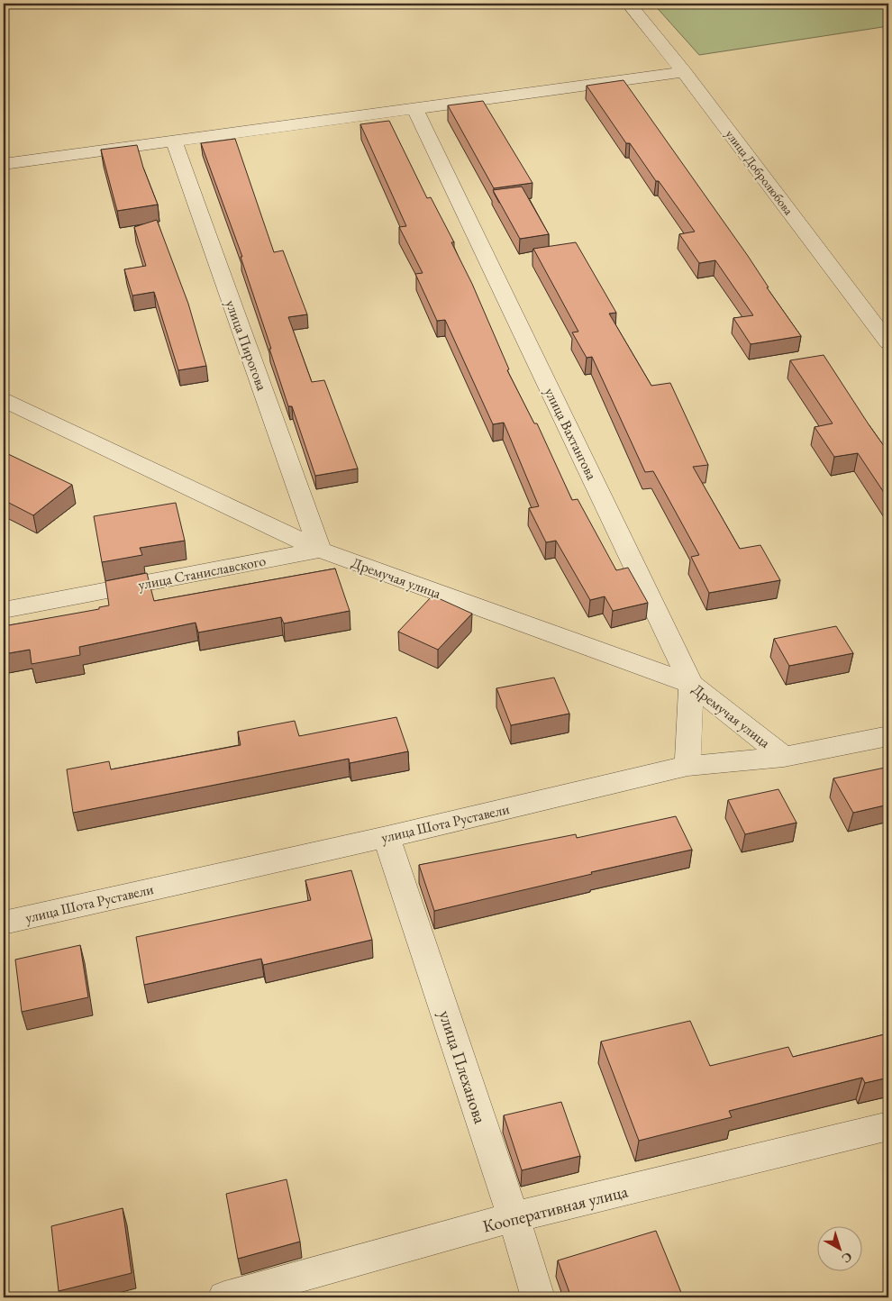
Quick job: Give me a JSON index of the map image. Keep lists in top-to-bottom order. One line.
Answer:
{"streets":{"street":["улица Добролюбова","улица Пирогова","улица Вахтангова","улица Станиславского","Дремучая улица","улица Шота Руставели","улица Плеханова","Кооперативная улица"]},"crossings":[["улица Пирогова","улица Станиславского"],["улица Пирогова","Дремучая улица"],["улица Вахтангова","Дремучая улица"],["улица Вахтангова","улица Шота Руставели"],["улица Станиславского","Дремучая улица"],["Дремучая улица","улица Шота Руставели"],["улица Шота Руставели","улица Плеханова"],["улица Плеханова","Кооперативная улица"]],"north":"bottom right"}
